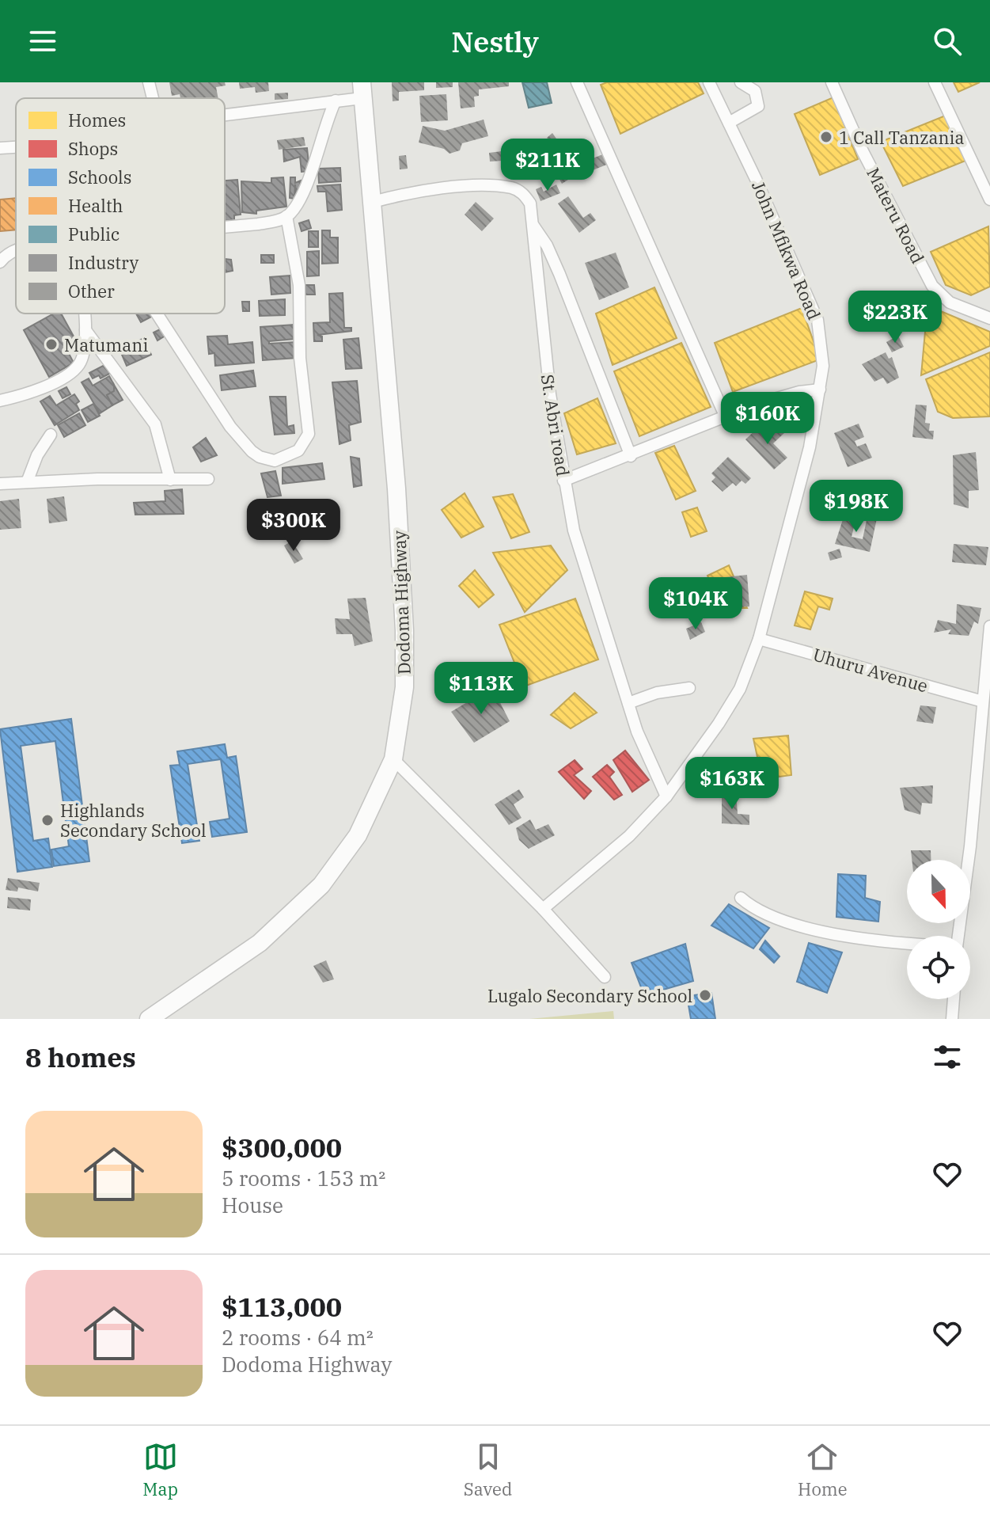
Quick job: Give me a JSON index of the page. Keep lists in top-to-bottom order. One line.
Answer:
{"streets":{"highway":["Dodoma Highway"],"street":["Materu Road","John Mfikwa Road","St. Abri road","Uhuru Avenue"]},"crossings":[["John Mfikwa Road","St. Abri road"],["John Mfikwa Road","Uhuru Avenue"],["St. Abri road","Dodoma Highway"]],"places":["1 Call Tanzania","Matumani","Highlands Secondary School","Lugalo Secondary School"],"legend":["Homes","Shops","Schools","Health","Public","Industry","Other"],"north":"bottom","page":{"header":"Nestly","price":["$211K","$223K","$160K","$198K","$300K","$104K","$113K","$163K"],"heading":"8 homes","list":[{"name":"$300,000","note":"5 rooms · 153 m² · House"},{"name":"$113,000","note":"2 rooms · 64 m² · Dodoma Highway"}],"tabs":["Map","Saved","Home"]}}
